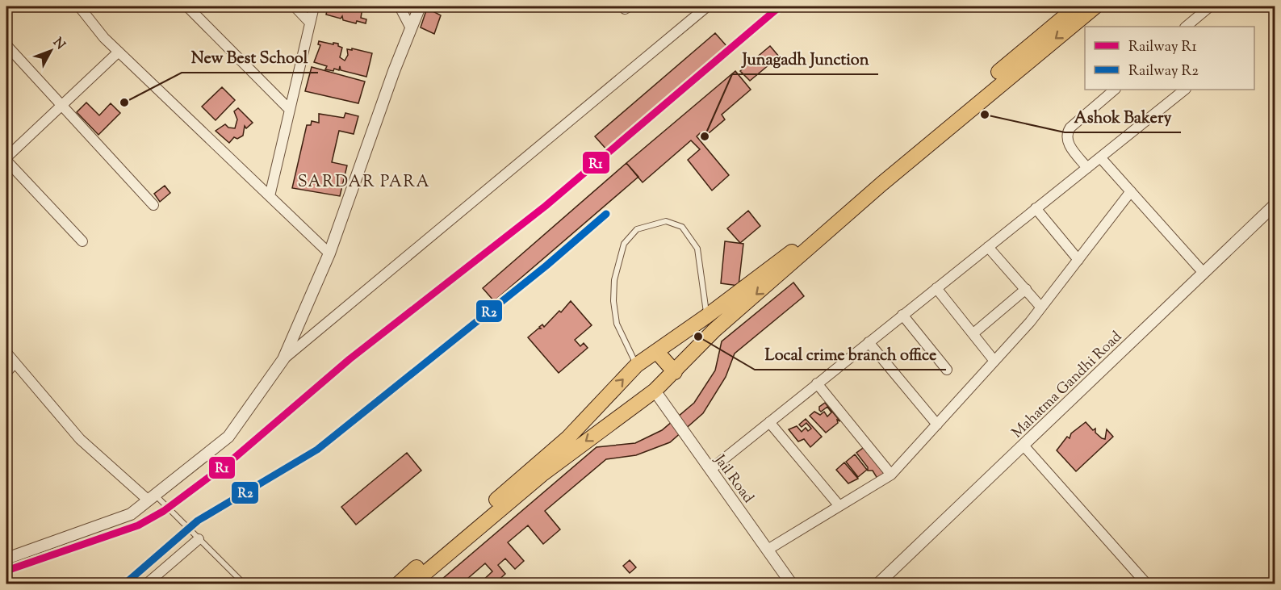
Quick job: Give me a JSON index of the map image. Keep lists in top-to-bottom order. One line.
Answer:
{"streets":{"street":["Mahatma Gandhi Road","Jail Road"]},"districts":["SARDAR PARA"],"places":["New Best School","Ashok Bakery","Junagadh Junction","Local crime branch office"],"lines":["rail line R1","rail line R2"],"legend":["Railway R1","Railway R2"],"north":"top right"}
